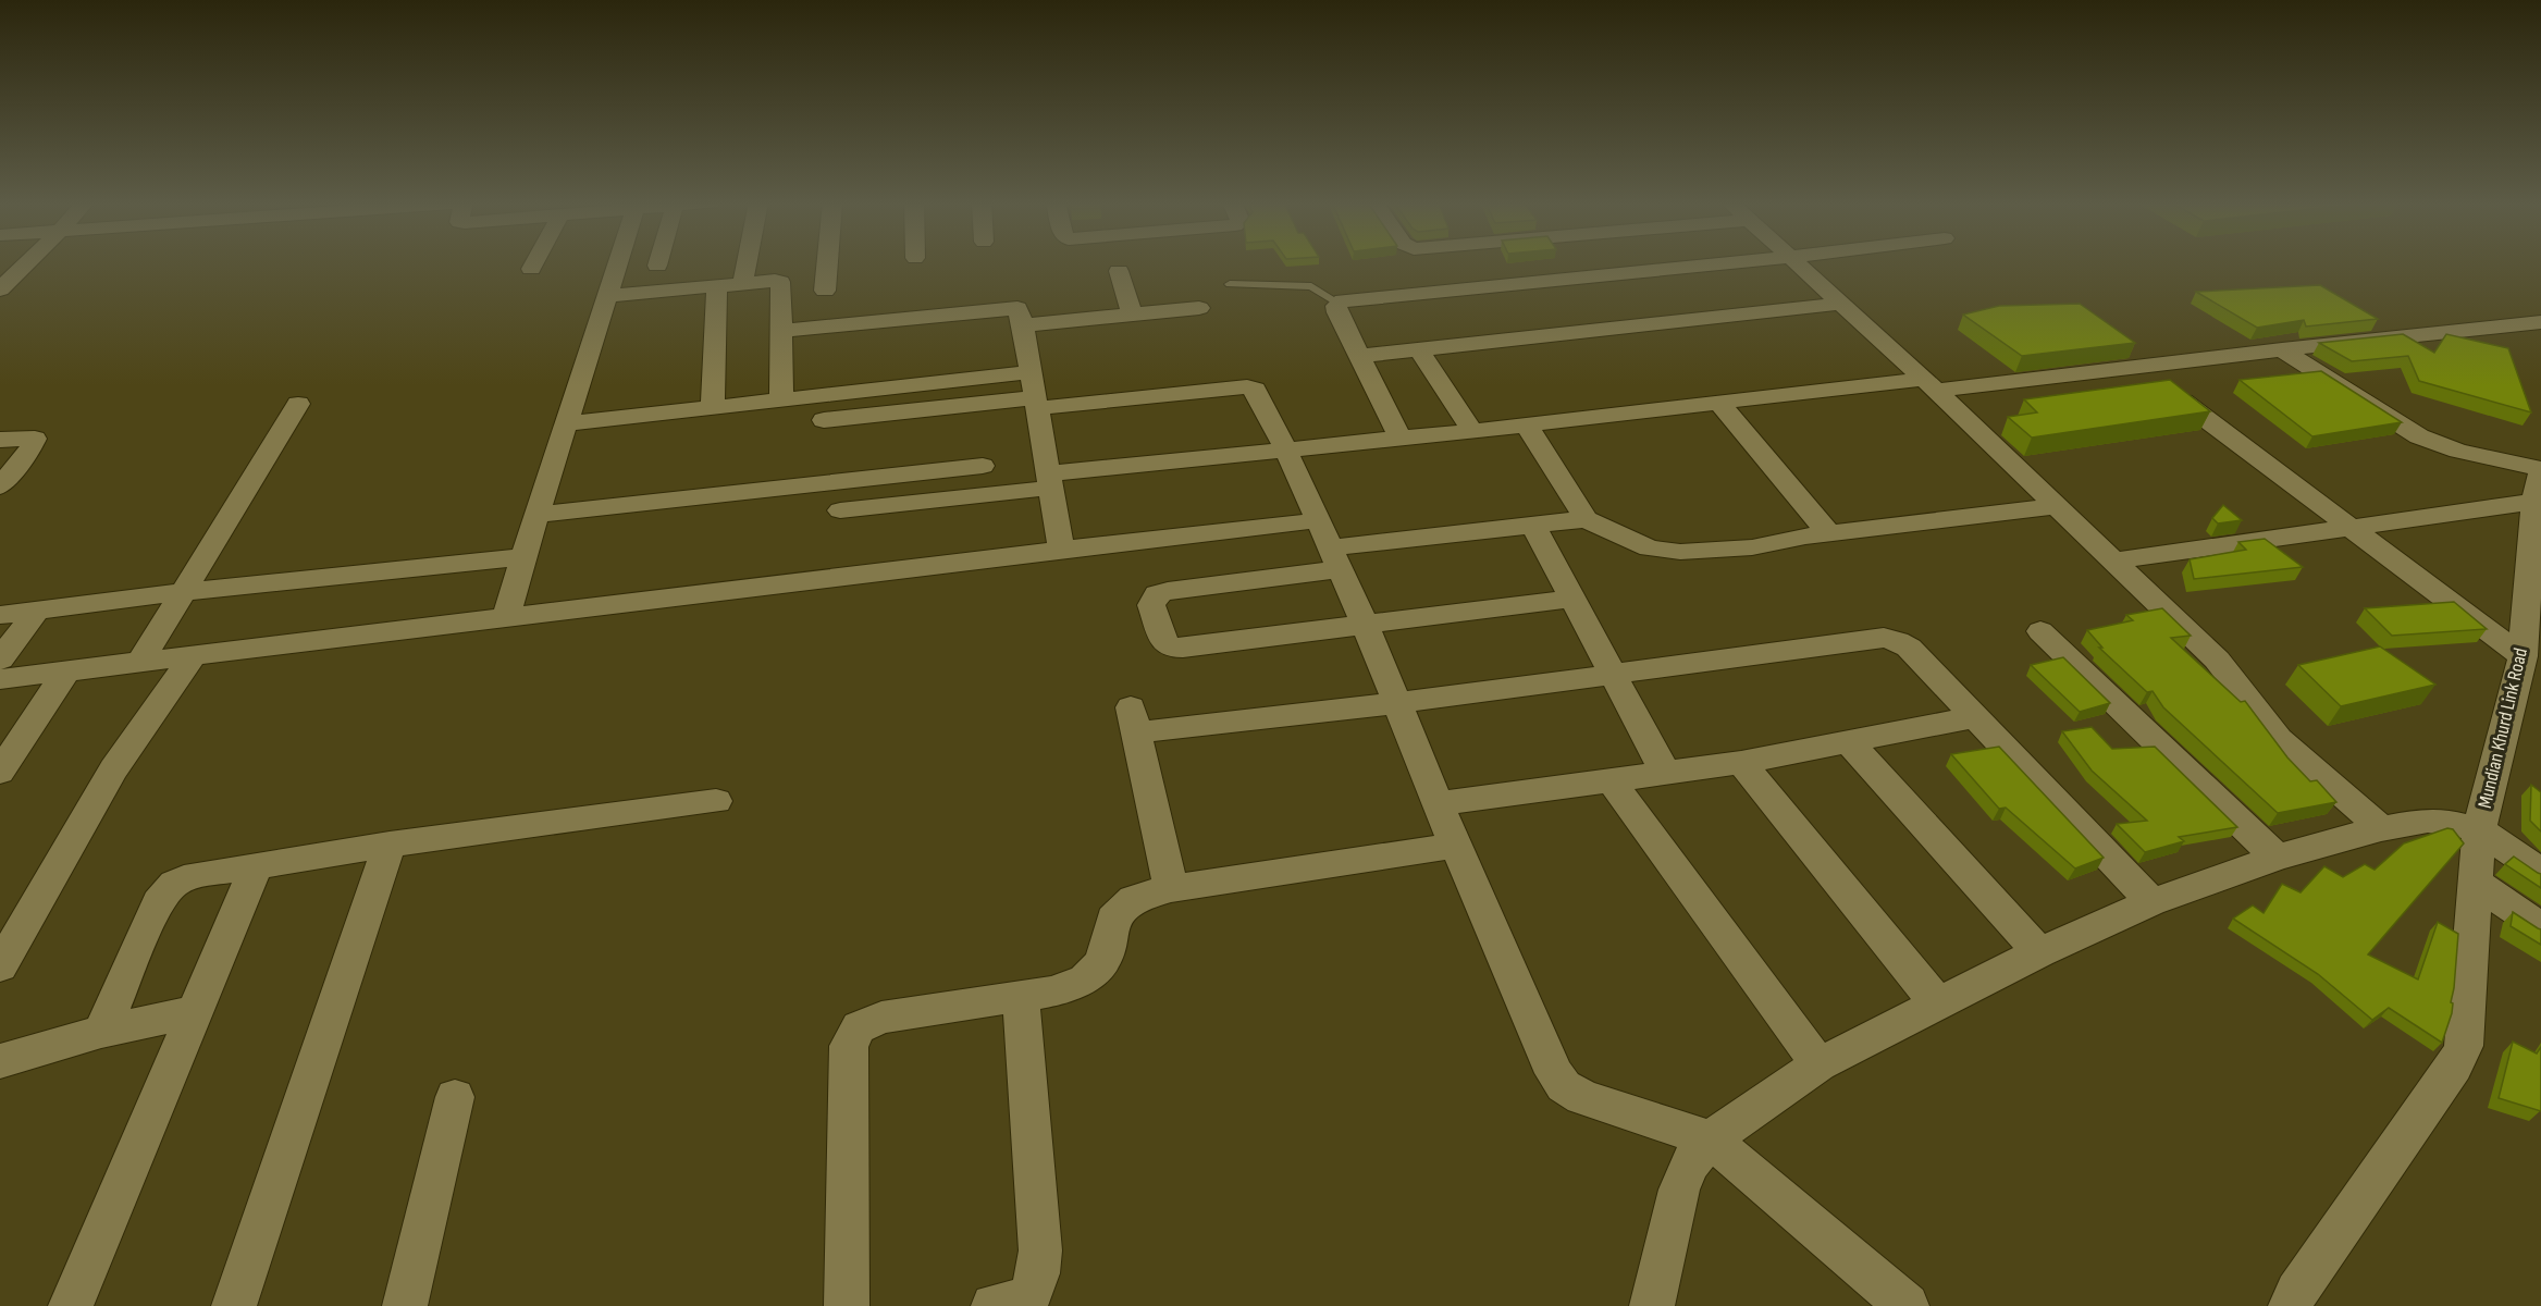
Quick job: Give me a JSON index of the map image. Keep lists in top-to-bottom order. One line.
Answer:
{"streets":{"street":["Mundian Khurd Link Road"]}}
